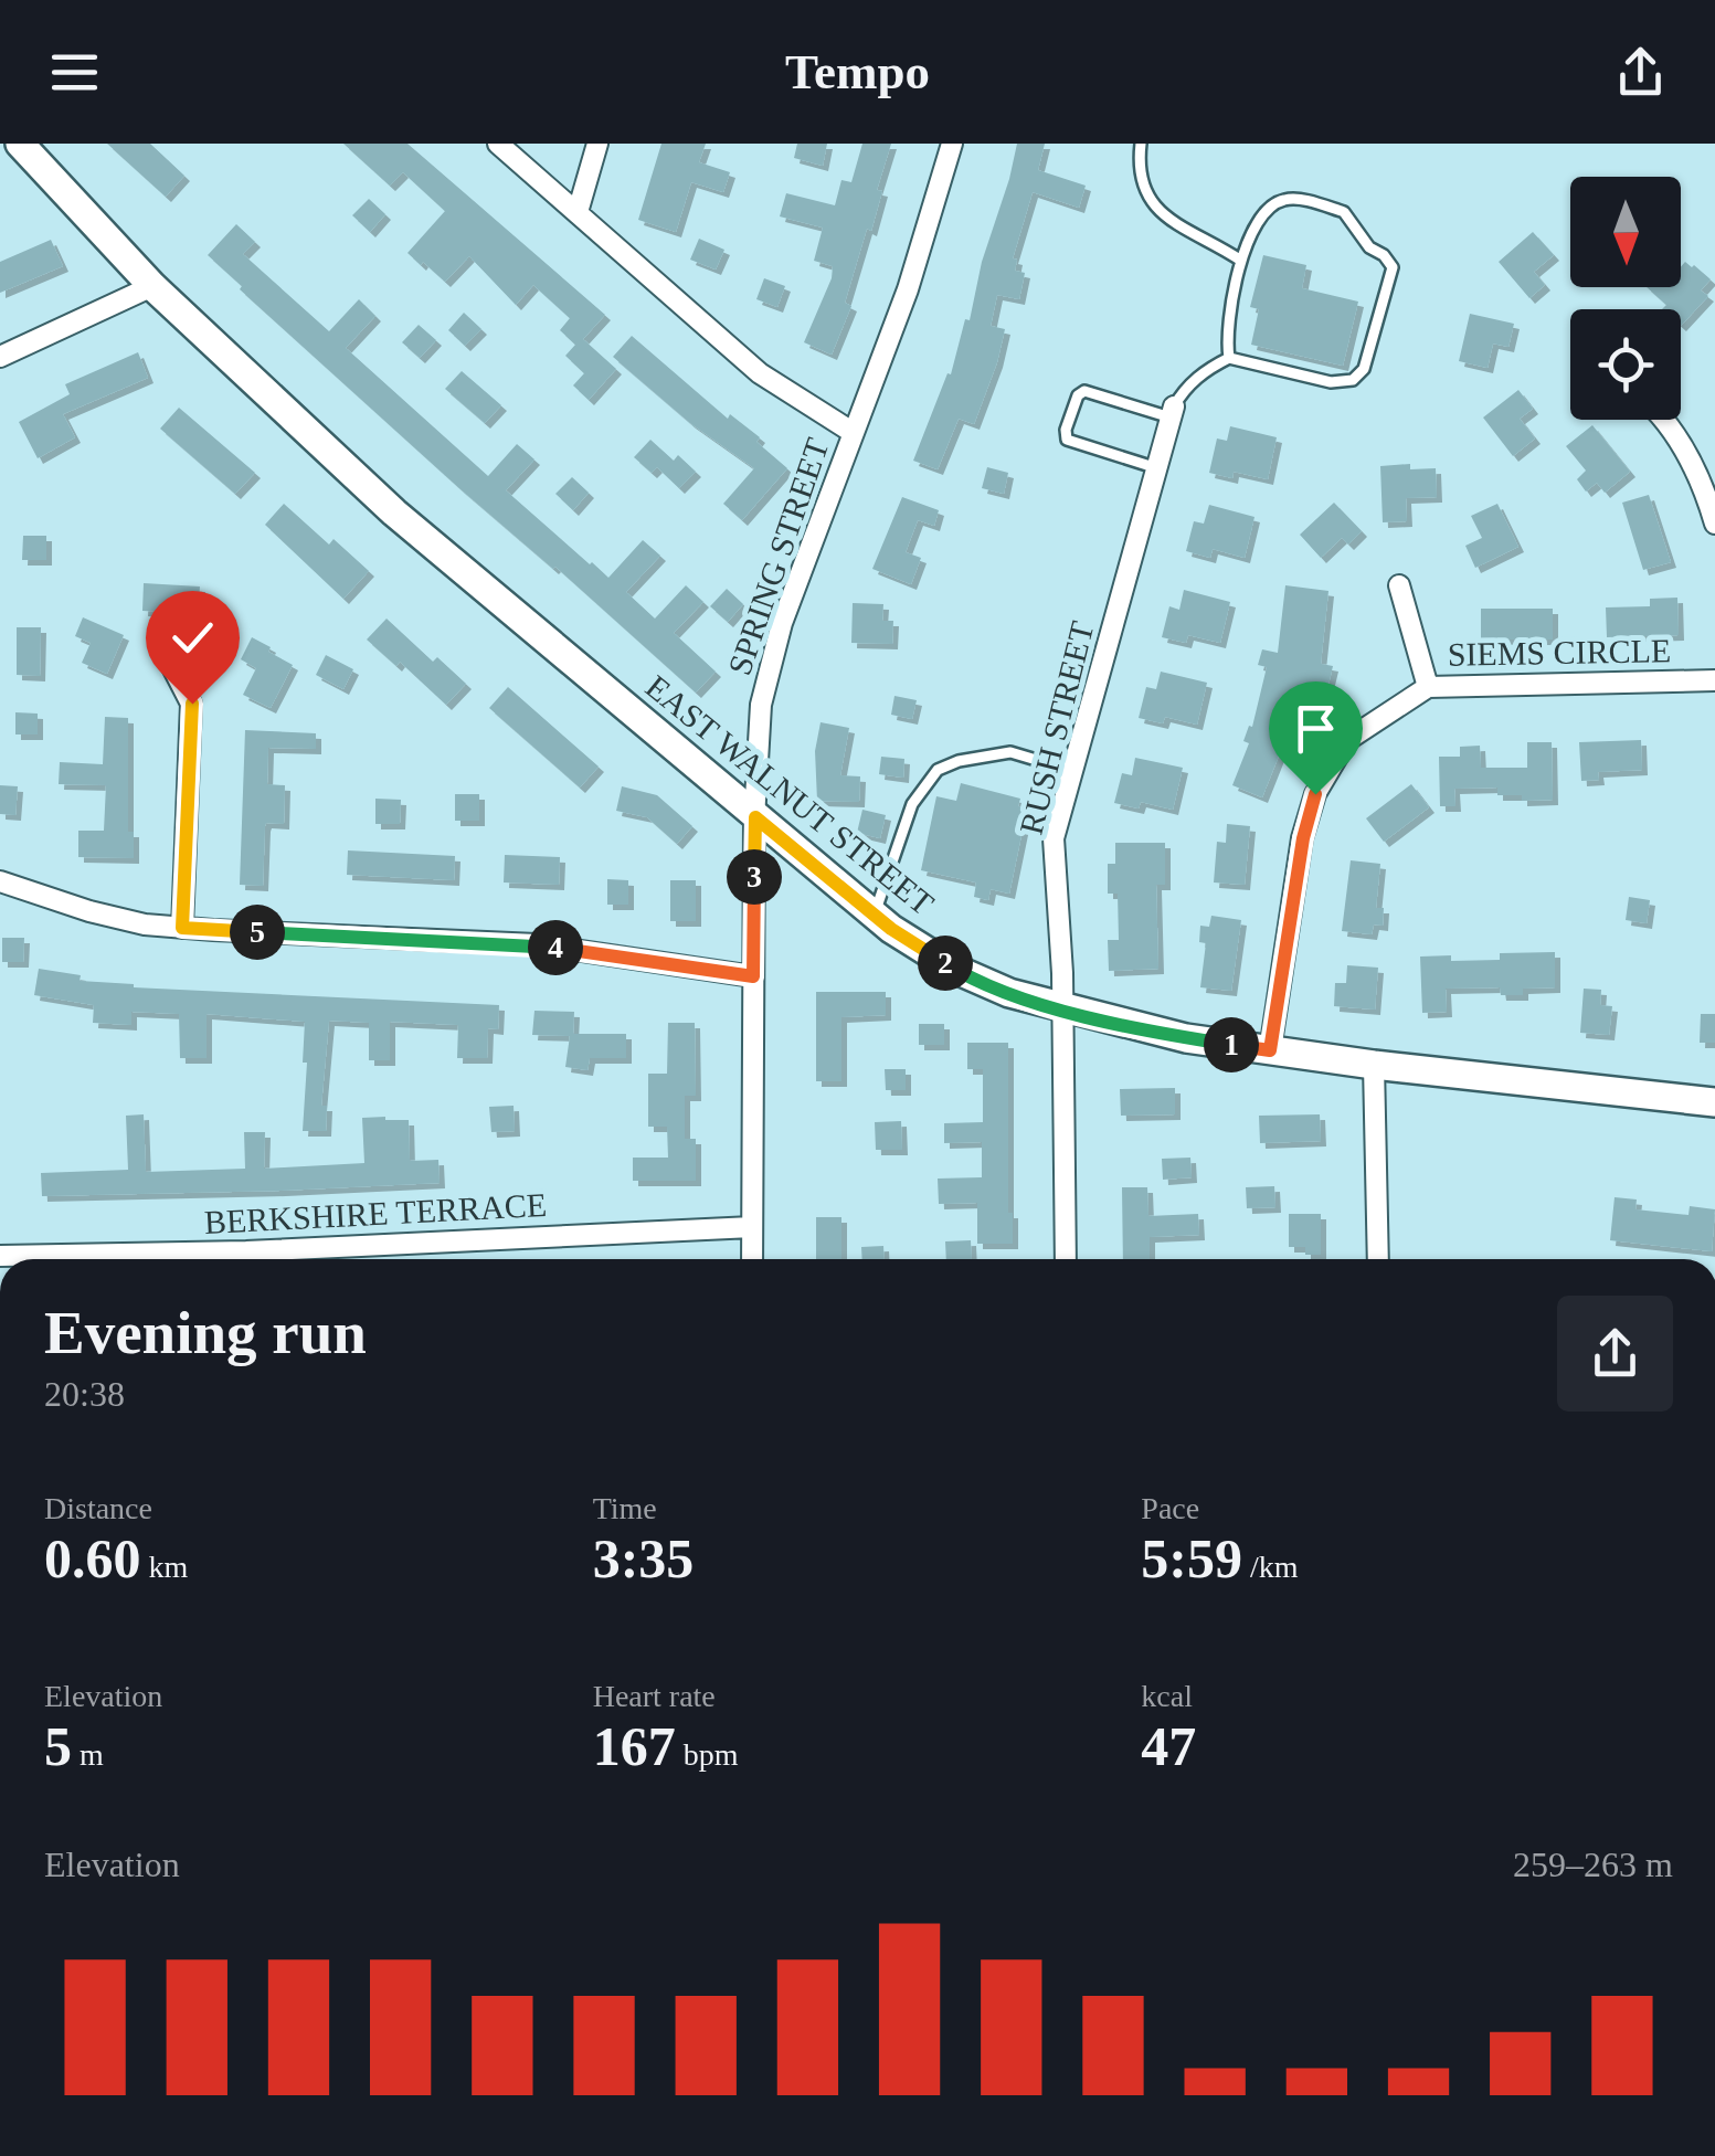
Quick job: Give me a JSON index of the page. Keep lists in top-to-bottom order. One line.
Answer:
{"streets":{"street":["SPRING STREET","SIEMS CIRCLE","RUSH STREET","EAST WALNUT STREET","BERKSHIRE TERRACE"]},"crossings":[["SPRING STREET","EAST WALNUT STREET"],["SPRING STREET","BERKSHIRE TERRACE"],["SIEMS CIRCLE","EAST WALNUT STREET"],["RUSH STREET","EAST WALNUT STREET"]],"north":"bottom","page":{"header":"Tempo","pins":["3","5","4","2","1"],"heading":["Evening run","20:38"],"stats":[["Distance","0.60 km"],["Time","3:35"],["Pace","5:59 /km"],["Elevation","5 m"],["Heart rate","167 bpm"],["kcal","47"]],"chart":["Elevation","259–263 m"]}}
